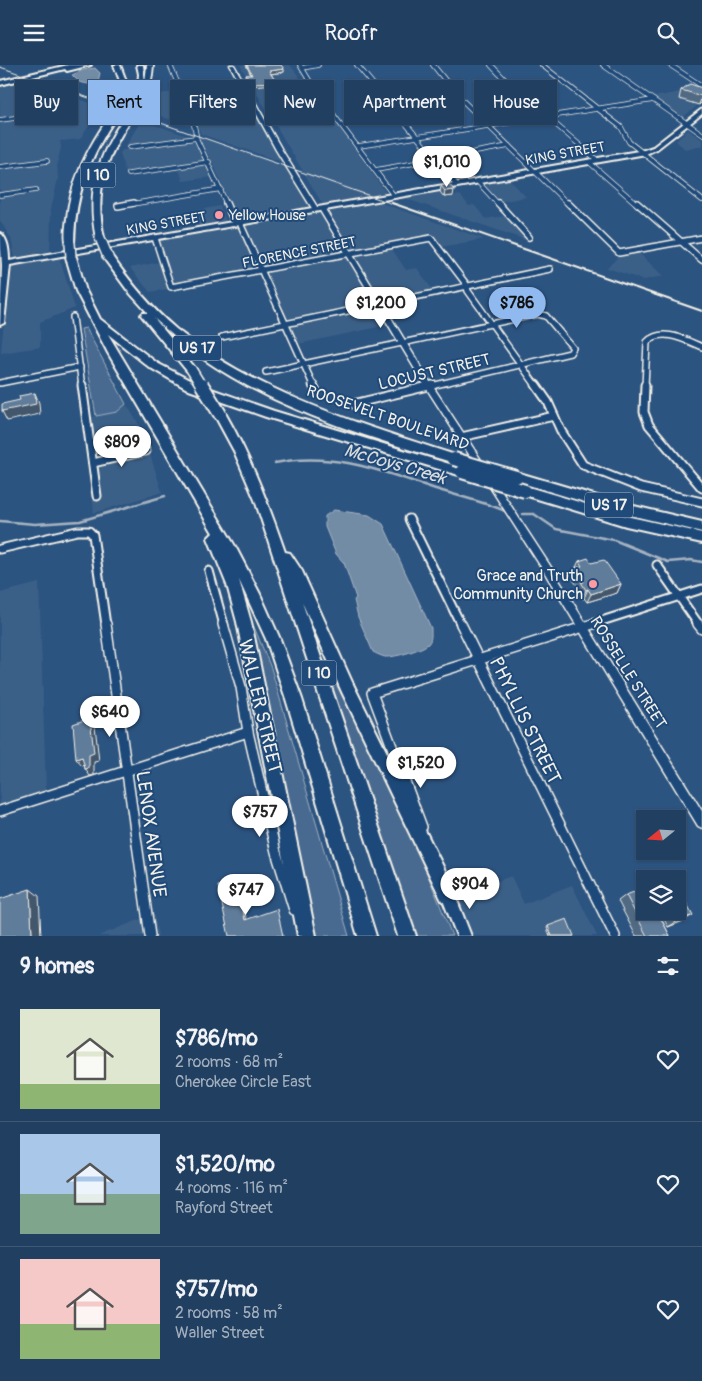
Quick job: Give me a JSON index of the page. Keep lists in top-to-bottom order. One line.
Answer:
{"streets":{"highway":["I 10","US 17","ROOSEVELT BOULEVARD"],"main road":["KING STREET"],"street":["FLORENCE STREET","LOCUST STREET","ROSSELLE STREET","WALLER STREET","PHYLLIS STREET","LENOX AVENUE"]},"crossings":[["KING STREET","FLORENCE STREET"],["KING STREET","ROSSELLE STREET"],["I 10","ROOSEVELT BOULEVARD"],["FLORENCE STREET","ROSSELLE STREET"],["LOCUST STREET","ROSSELLE STREET"]],"water":["McCoys Creek"],"places":["Yellow House","Grace and Truth Community Church"],"north":"left","page":{"header":"Roofr","chip":["Buy","Rent","Filters","New","Apartment","House"],"price":["$1,010","$1,200","$786","$809","$640","$1,520","$757","$904","$747"],"heading":"9 homes","list":[{"name":"$786/mo","note":"2 rooms · 68 m² · Cherokee Circle East"},{"name":"$1,520/mo","note":"4 rooms · 116 m² · Rayford Street"},{"name":"$757/mo","note":"2 rooms · 58 m² · Waller Street"}]}}
